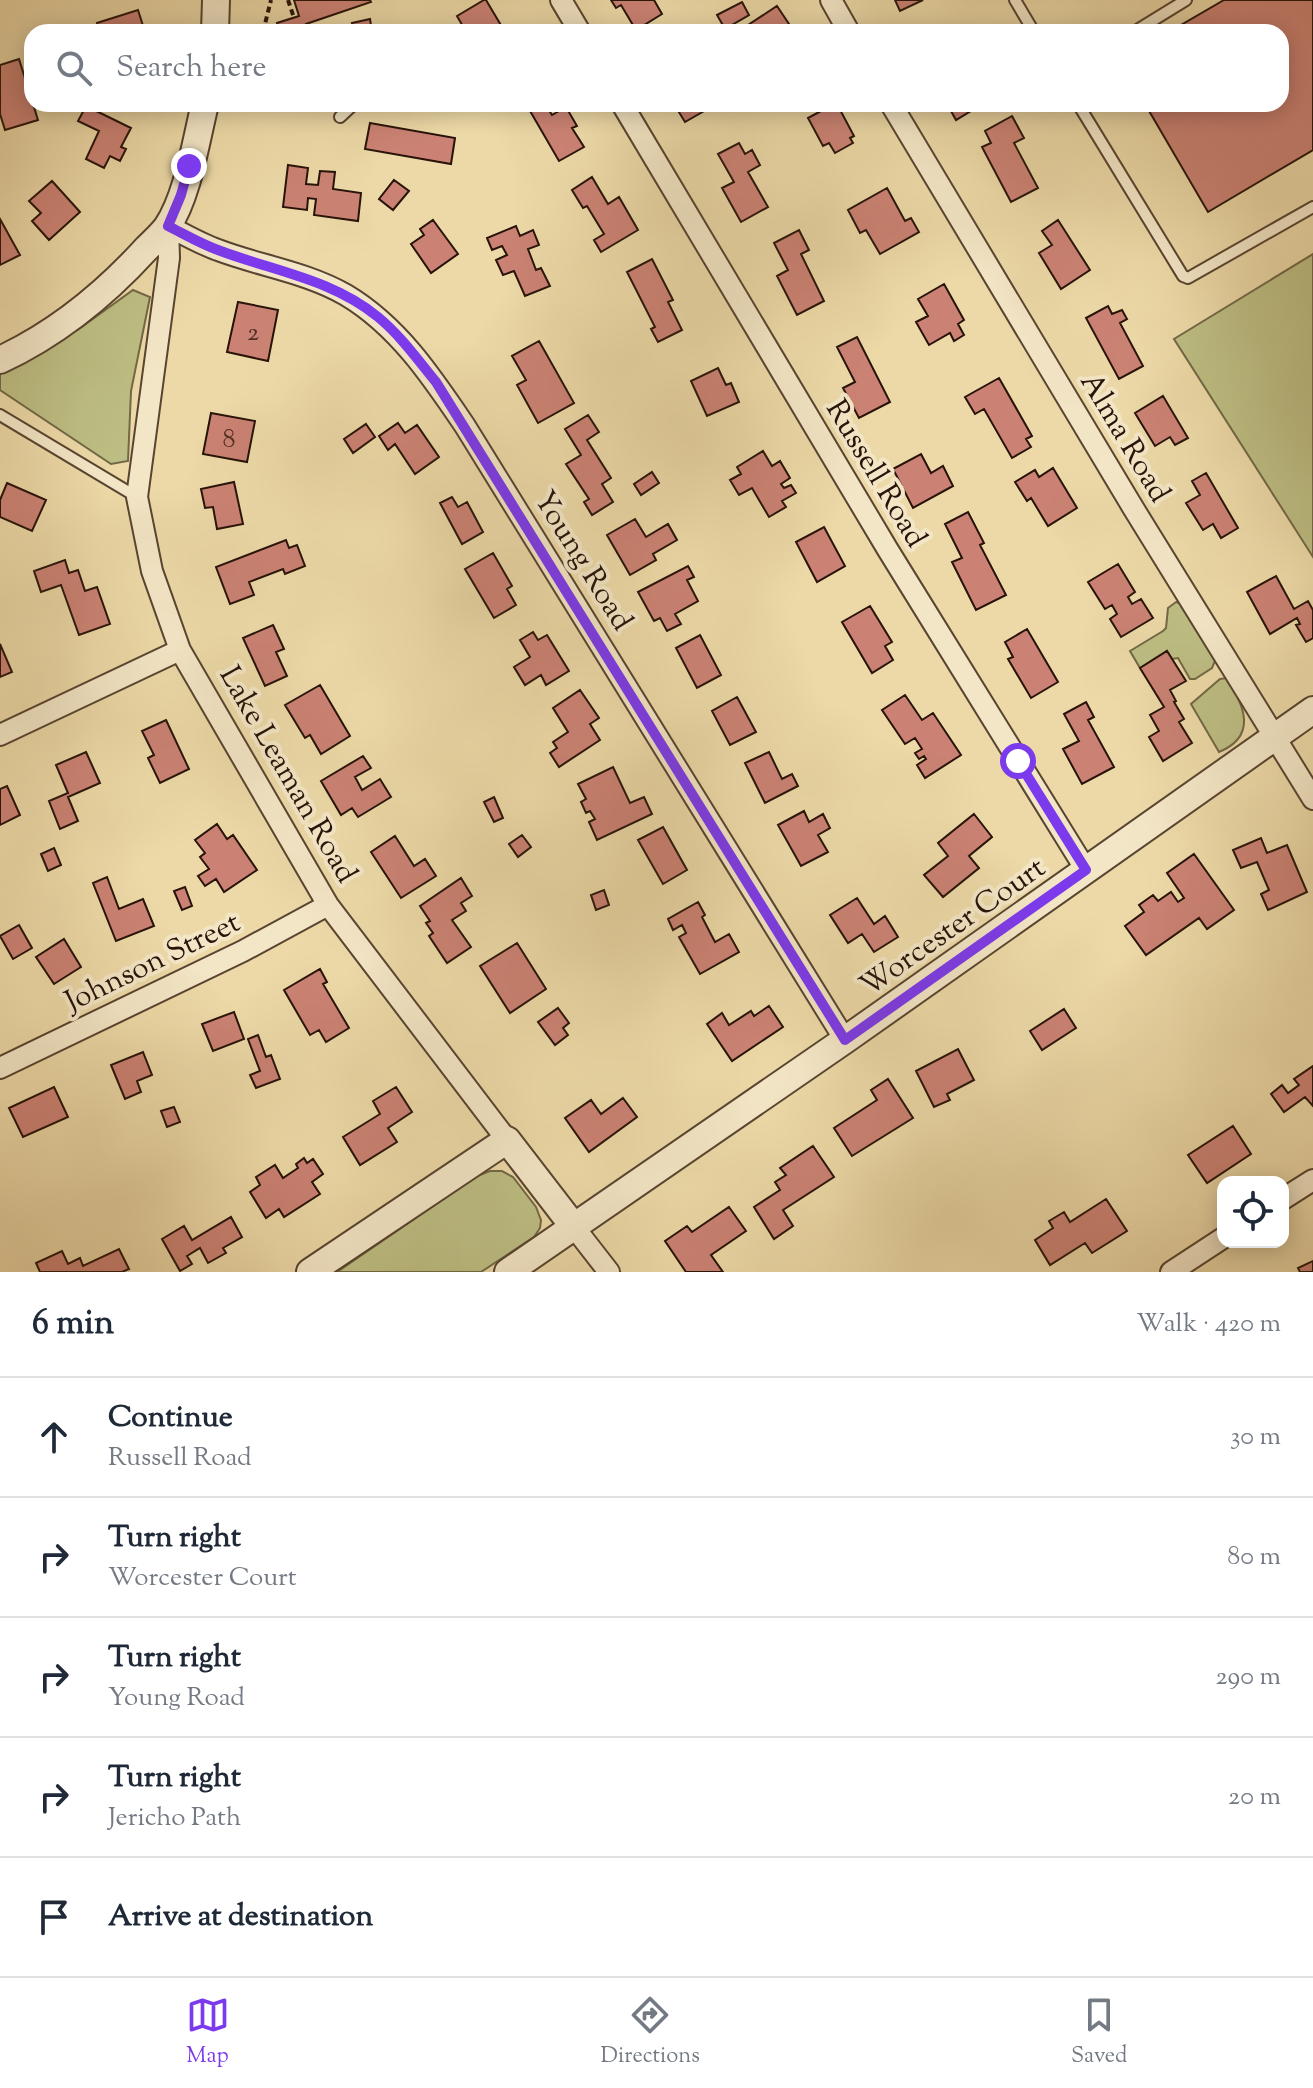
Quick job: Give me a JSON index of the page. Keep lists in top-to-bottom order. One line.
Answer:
{"streets":{"street":["Alma Road","Russell Road","Young Road","Lake Leaman Road","Worcester Court","Johnson Street"]},"crossings":[["Alma Road","Worcester Court"],["Russell Road","Worcester Court"],["Young Road","Lake Leaman Road"],["Young Road","Worcester Court"],["Lake Leaman Road","Worcester Court"],["Lake Leaman Road","Johnson Street"]],"house_numbers":["2","8"],"page":{"search":"Search here","heading":["6 min","Walk · 420 m"],"list":[["Continue","Russell Road","30 m"],["Turn right","Worcester Court","80 m"],["Turn right","Young Road","290 m"],["Turn right","Jericho Path","20 m"],"Arrive at destination"],"nav":["Map","Directions","Saved"]}}
